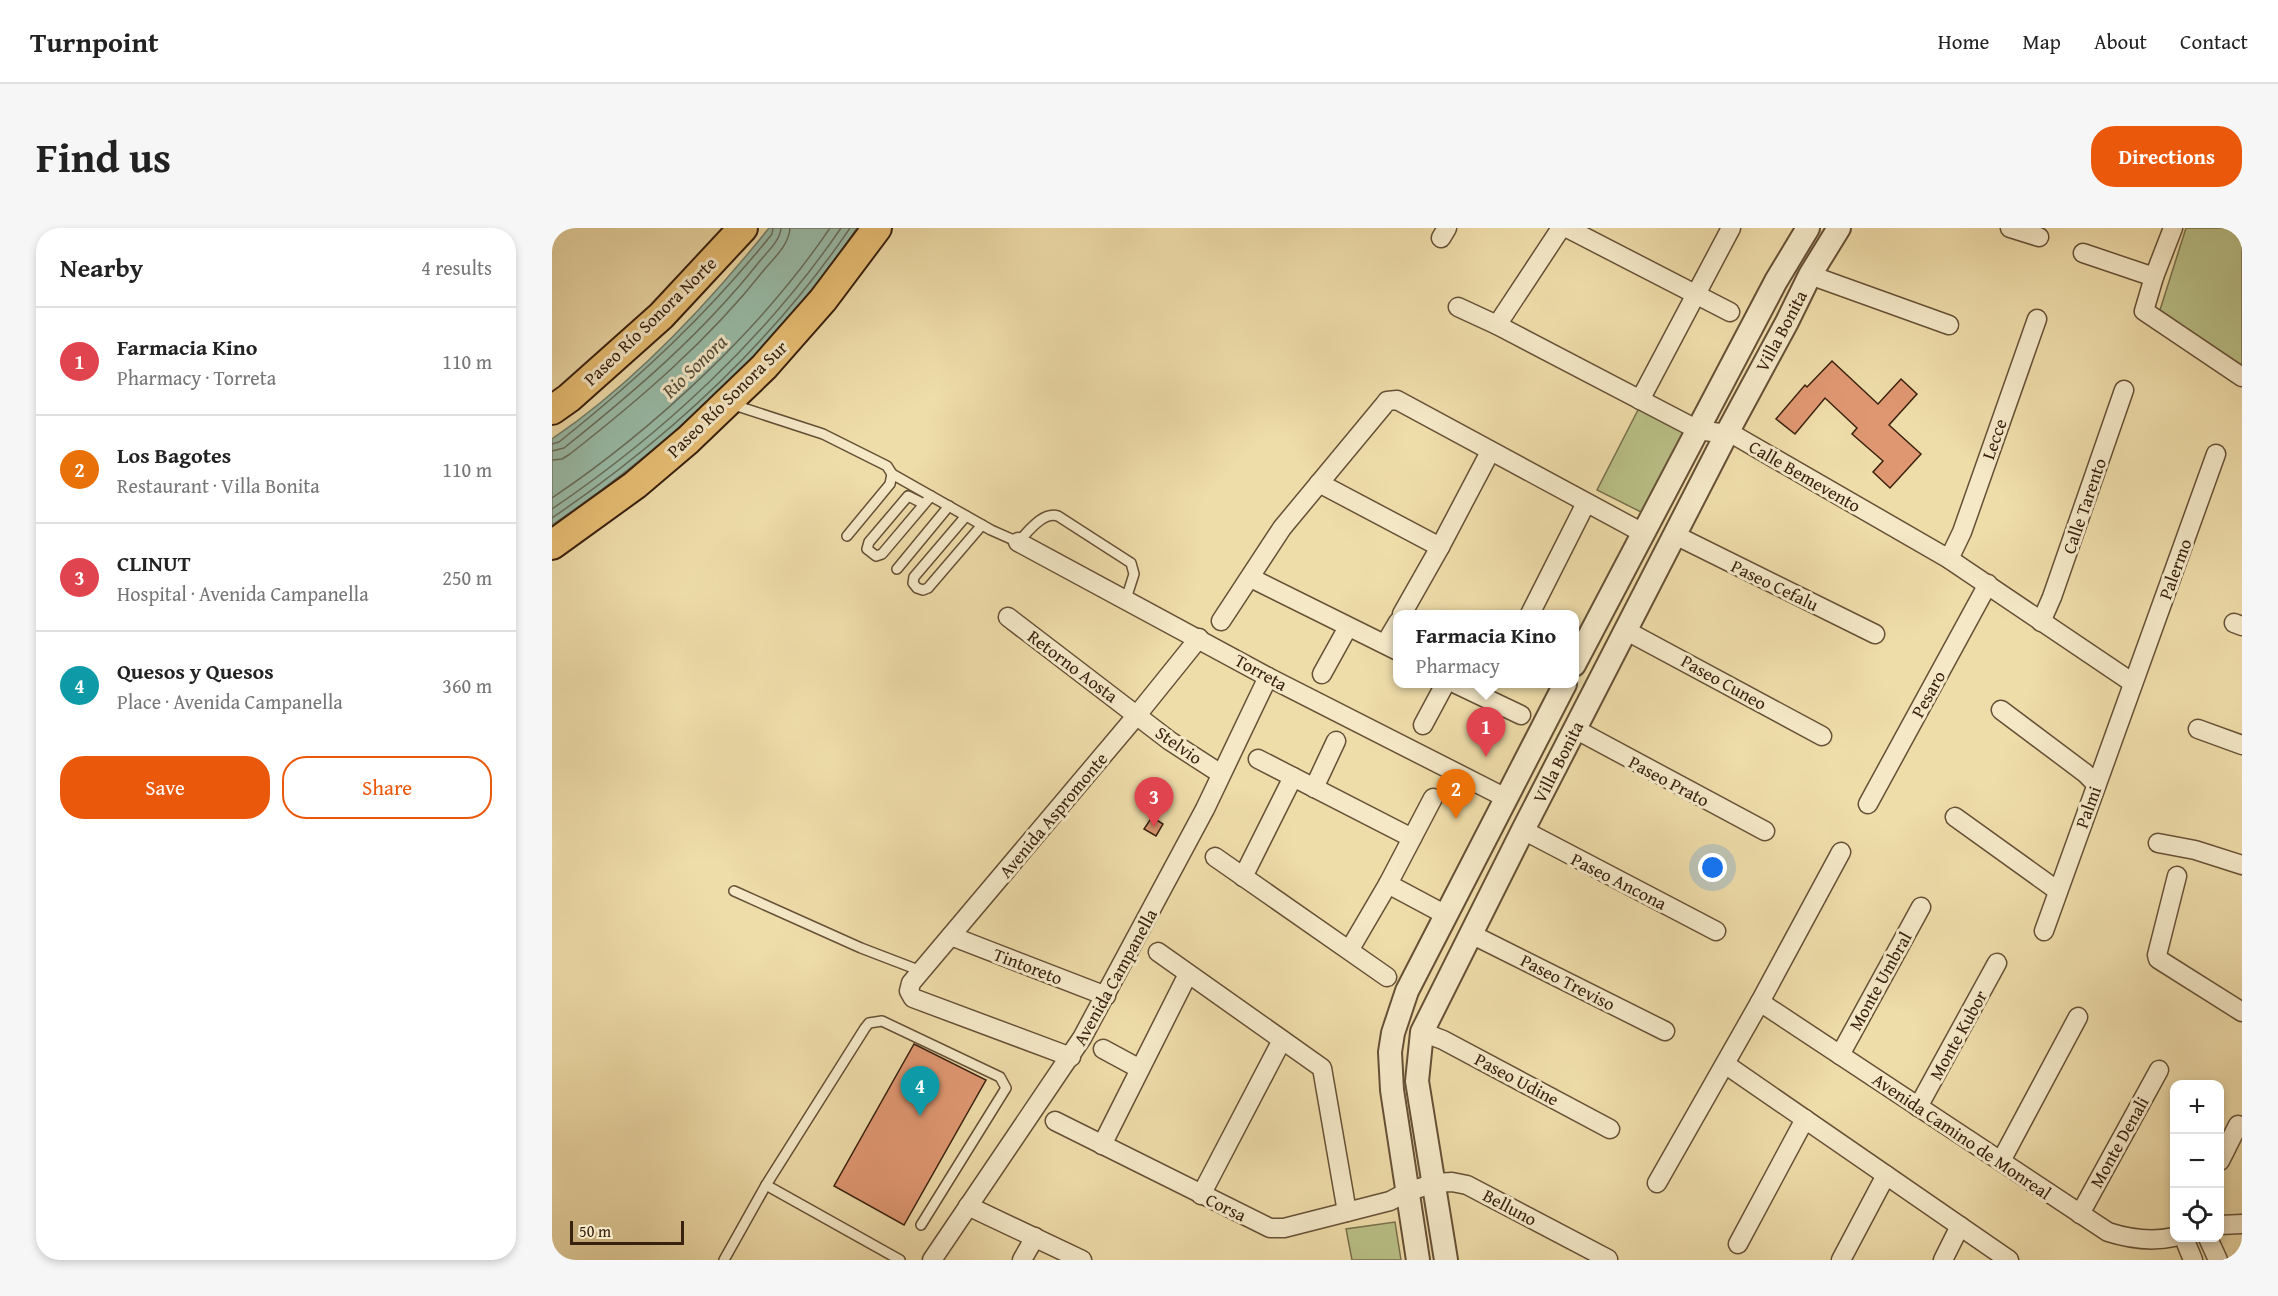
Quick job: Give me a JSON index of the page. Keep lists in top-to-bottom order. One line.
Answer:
{"streets":{"main road":["Paseo Río Sonora Norte","Paseo Río Sonora Sur"],"street":["Villa Bonita","Lecce","Calle Bemevento","Calle Tarento","Palermo","Paseo Cefalu","Retorno Aosta","Torreta","Paseo Cuneo","Pesaro","Stelvio","Paseo Prato","Palmi","Avenida Aspromonte","Paseo Ancona","Tintoreto","Avenida Campanella","Monte Umbral","Paseo Treviso","Monte Kubor","Paseo Udine","Avenida Camino de Monreal","Monte Denali","Corsa","Belluno"]},"crossings":[["Villa Bonita","Calle Bemevento"],["Villa Bonita","Paseo Cefalu"],["Villa Bonita","Torreta"],["Villa Bonita","Paseo Cuneo"],["Villa Bonita","Paseo Prato"],["Villa Bonita","Paseo Ancona"],["Villa Bonita","Paseo Treviso"],["Villa Bonita","Paseo Udine"],["Villa Bonita","Corsa"],["Villa Bonita","Belluno"],["Lecce","Calle Bemevento"],["Calle Bemevento","Calle Tarento"],["Calle Bemevento","Palermo"],["Calle Bemevento","Pesaro"],["Calle Bemevento","Palmi"],["Palermo","Palmi"],["Retorno Aosta","Stelvio"],["Retorno Aosta","Avenida Aspromonte"],["Torreta","Avenida Aspromonte"],["Torreta","Avenida Campanella"],["Stelvio","Avenida Aspromonte"],["Stelvio","Avenida Campanella"],["Avenida Aspromonte","Tintoreto"],["Avenida Aspromonte","Avenida Campanella"],["Tintoreto","Avenida Campanella"],["Monte Umbral","Avenida Camino de Monreal"],["Monte Kubor","Avenida Camino de Monreal"],["Avenida Camino de Monreal","Monte Denali"],["Corsa","Belluno"]],"water":["Rio Sonora"],"scale_bar":"50 m","page":{"header":"Turnpoint","nav":["Home","Map","About","Contact"],"title":"Find us","buttons":["Directions",["Save","Share"]],"heading":["Nearby","4 results"],"list":[{"mark":"1","name":"Farmacia Kino","note":"Pharmacy · Torreta","value":"110 m"},{"mark":"2","name":"Los Bagotes","note":"Restaurant · Villa Bonita","value":"110 m"},{"mark":"3","name":"CLINUT","note":"Hospital · Avenida Campanella","value":"250 m"},{"mark":"4","name":"Quesos y Quesos","note":"Place · Avenida Campanella","value":"360 m"}],"popup":["Farmacia Kino","Pharmacy"],"pins":["1","2","3","4"],"map_buttons":["+","−"],"scale":"50 m"}}
